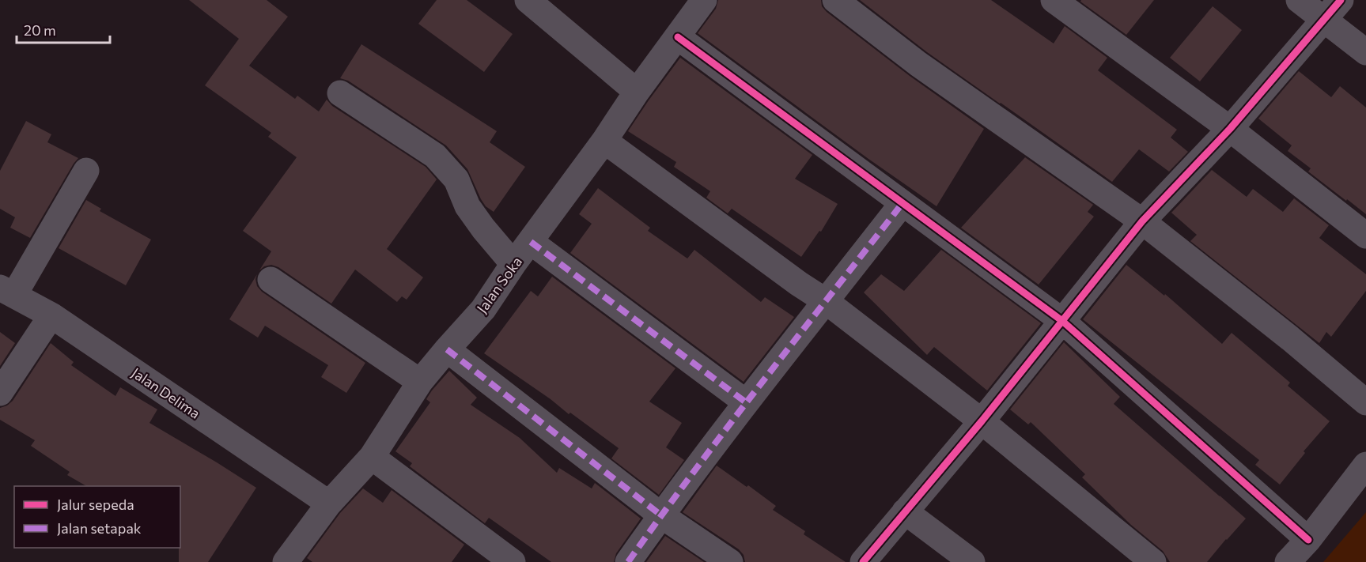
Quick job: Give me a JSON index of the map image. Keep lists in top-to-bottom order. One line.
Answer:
{"streets":{"street":["Jalan Soka","Jalan Delima"]},"crossings":[["Jalan Soka","Jalan Delima"]],"legend":["Jalur sepeda","Jalan setapak"],"scale_bar":"20 m"}
